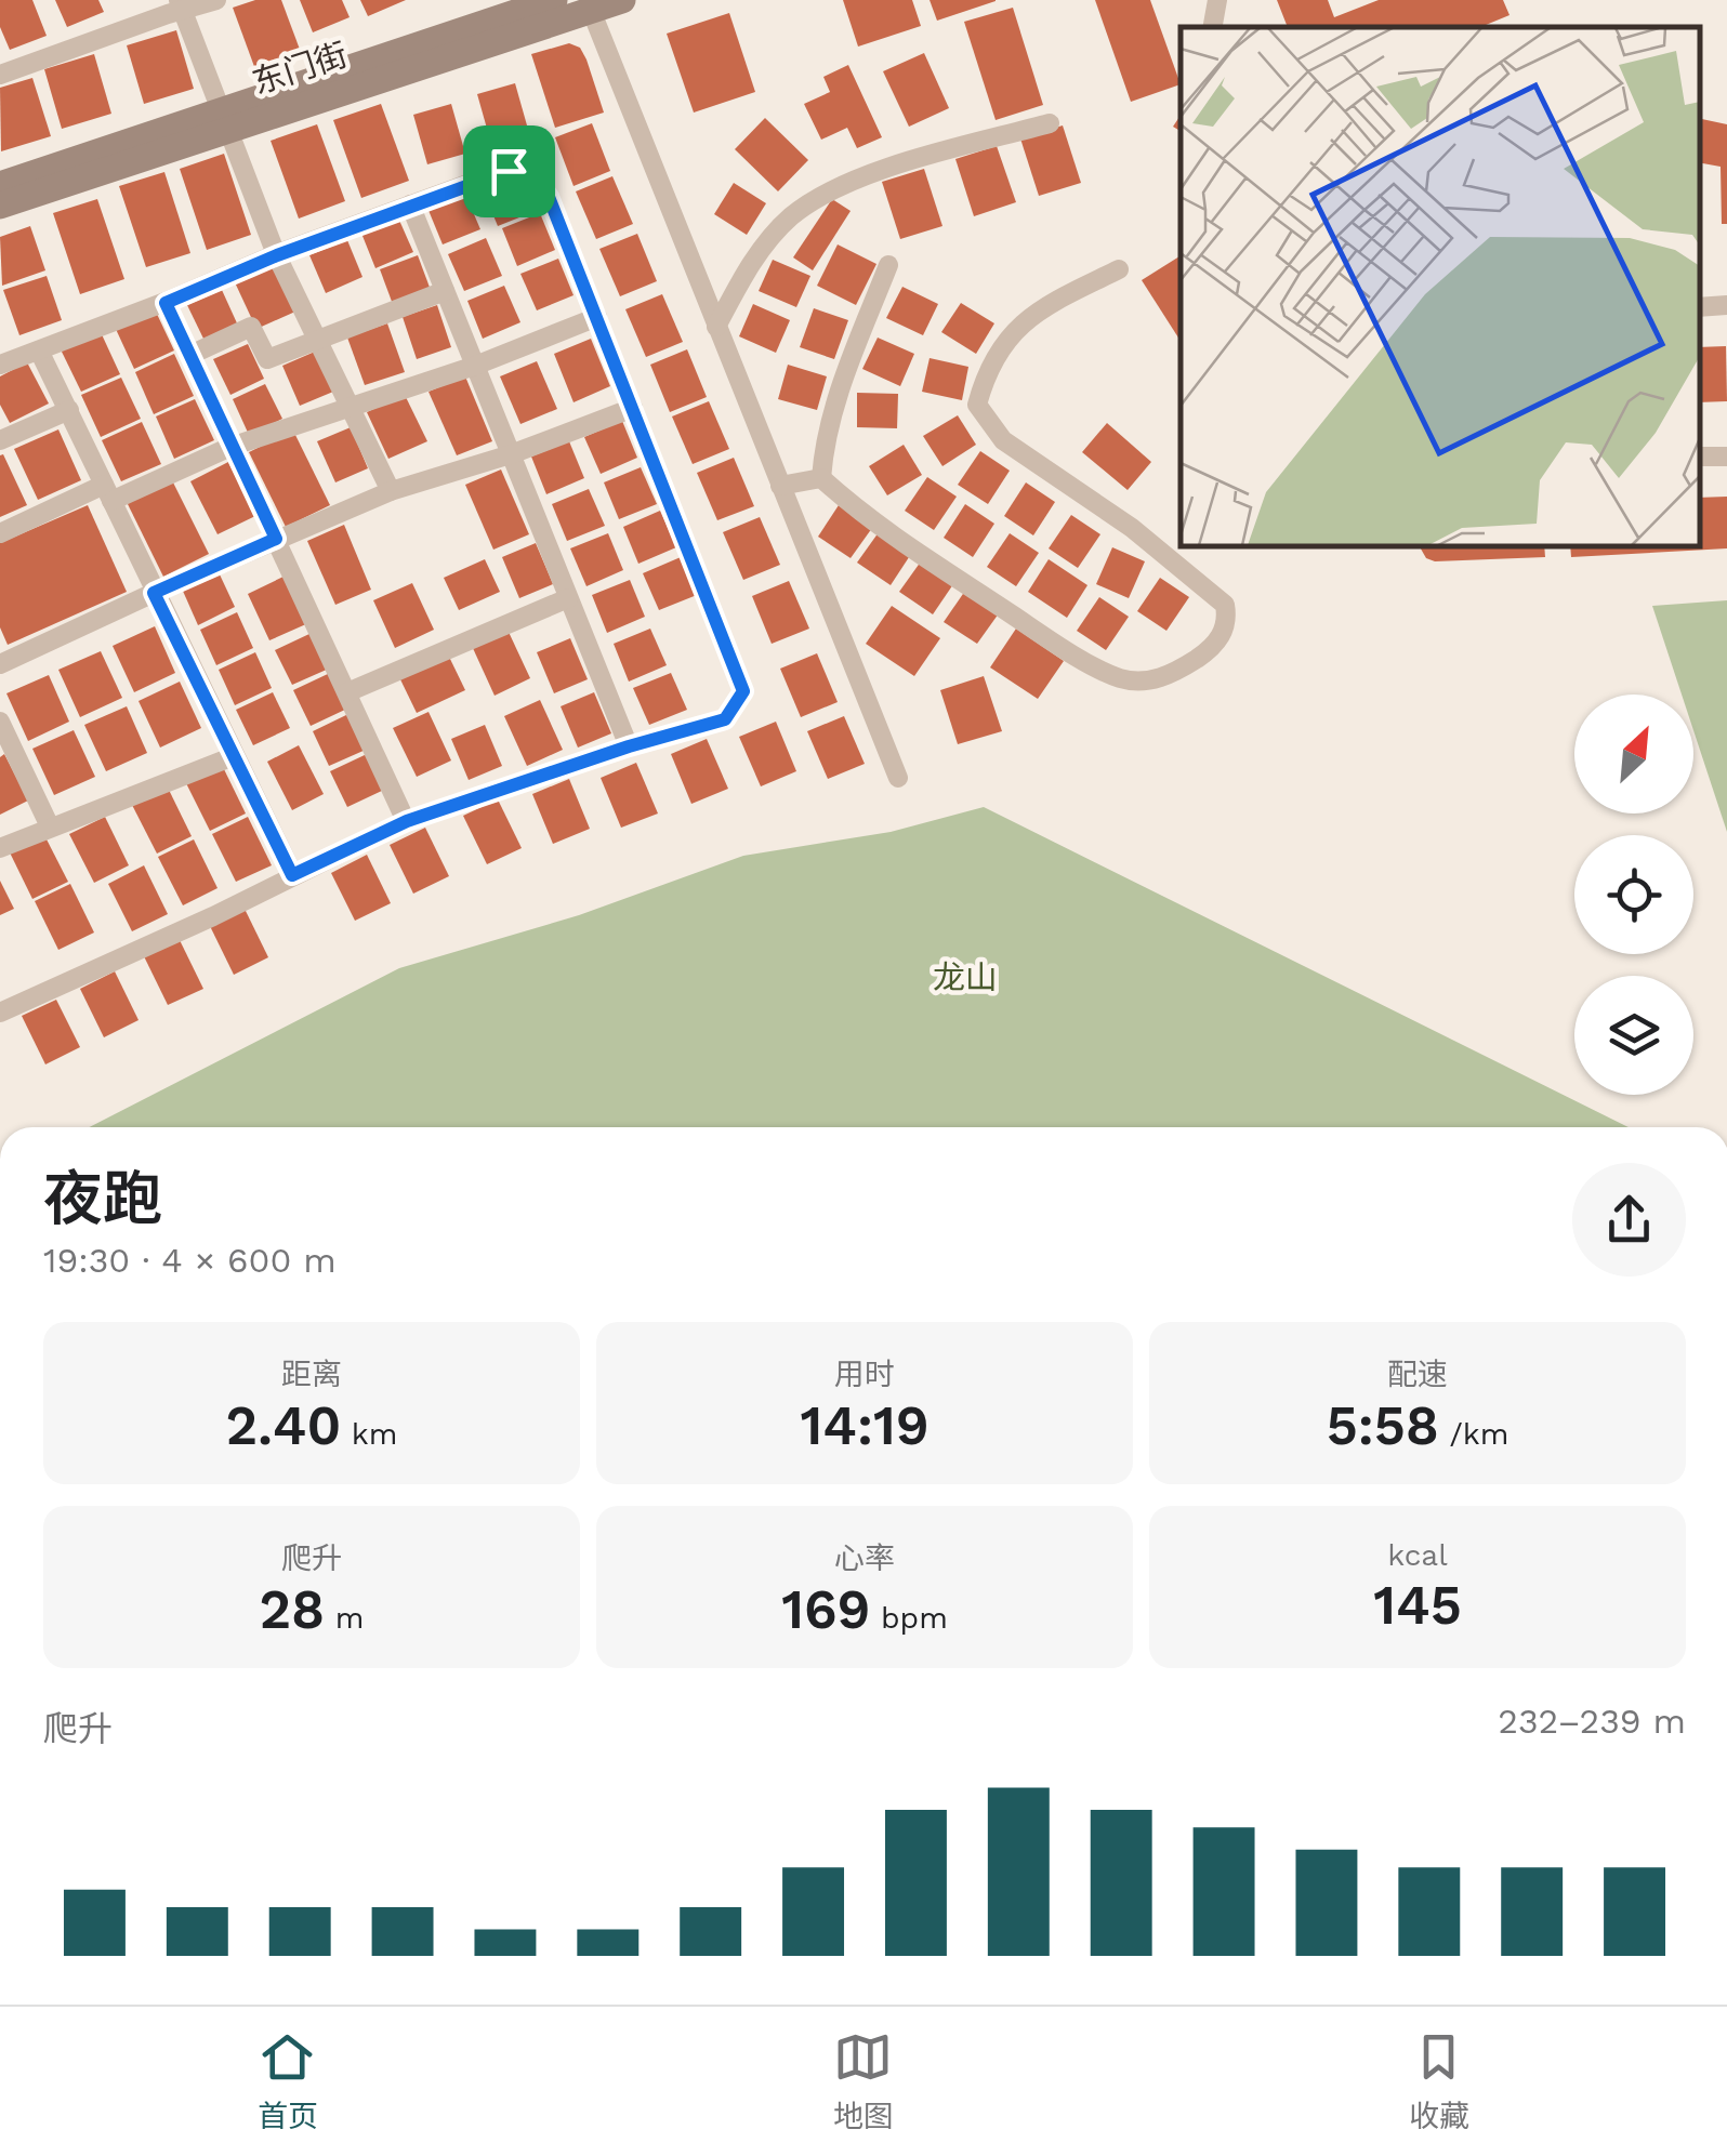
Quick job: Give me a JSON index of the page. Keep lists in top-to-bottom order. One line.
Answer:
{"streets":{"street":["东门街"]},"parks":["龙山"],"north":"top right","page":{"heading":["夜跑","19:30 · 4 × 600 m"],"stats":[["距离","2.40 km"],["用时","14:19"],["配速","5:58 /km"],["爬升","28 m"],["心率","169 bpm"],["kcal","145"]],"chart":["爬升","232–239 m"],"tabs":["首页","地图","收藏"]}}
